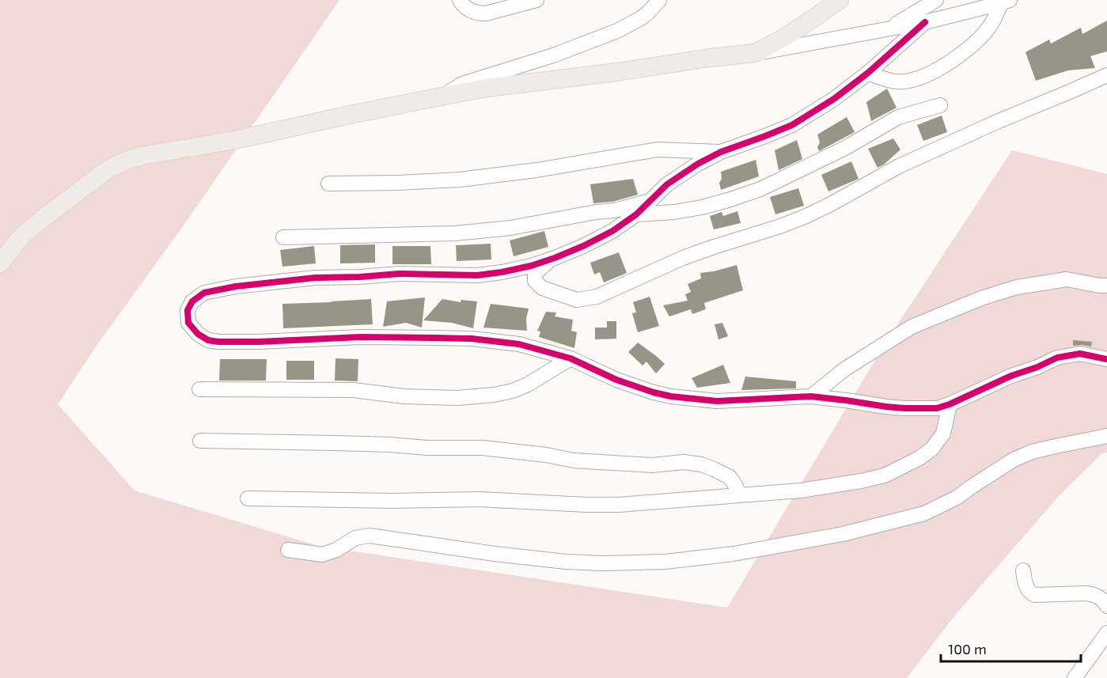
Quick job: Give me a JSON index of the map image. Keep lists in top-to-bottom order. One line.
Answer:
{"scale_bar":"100 m"}
